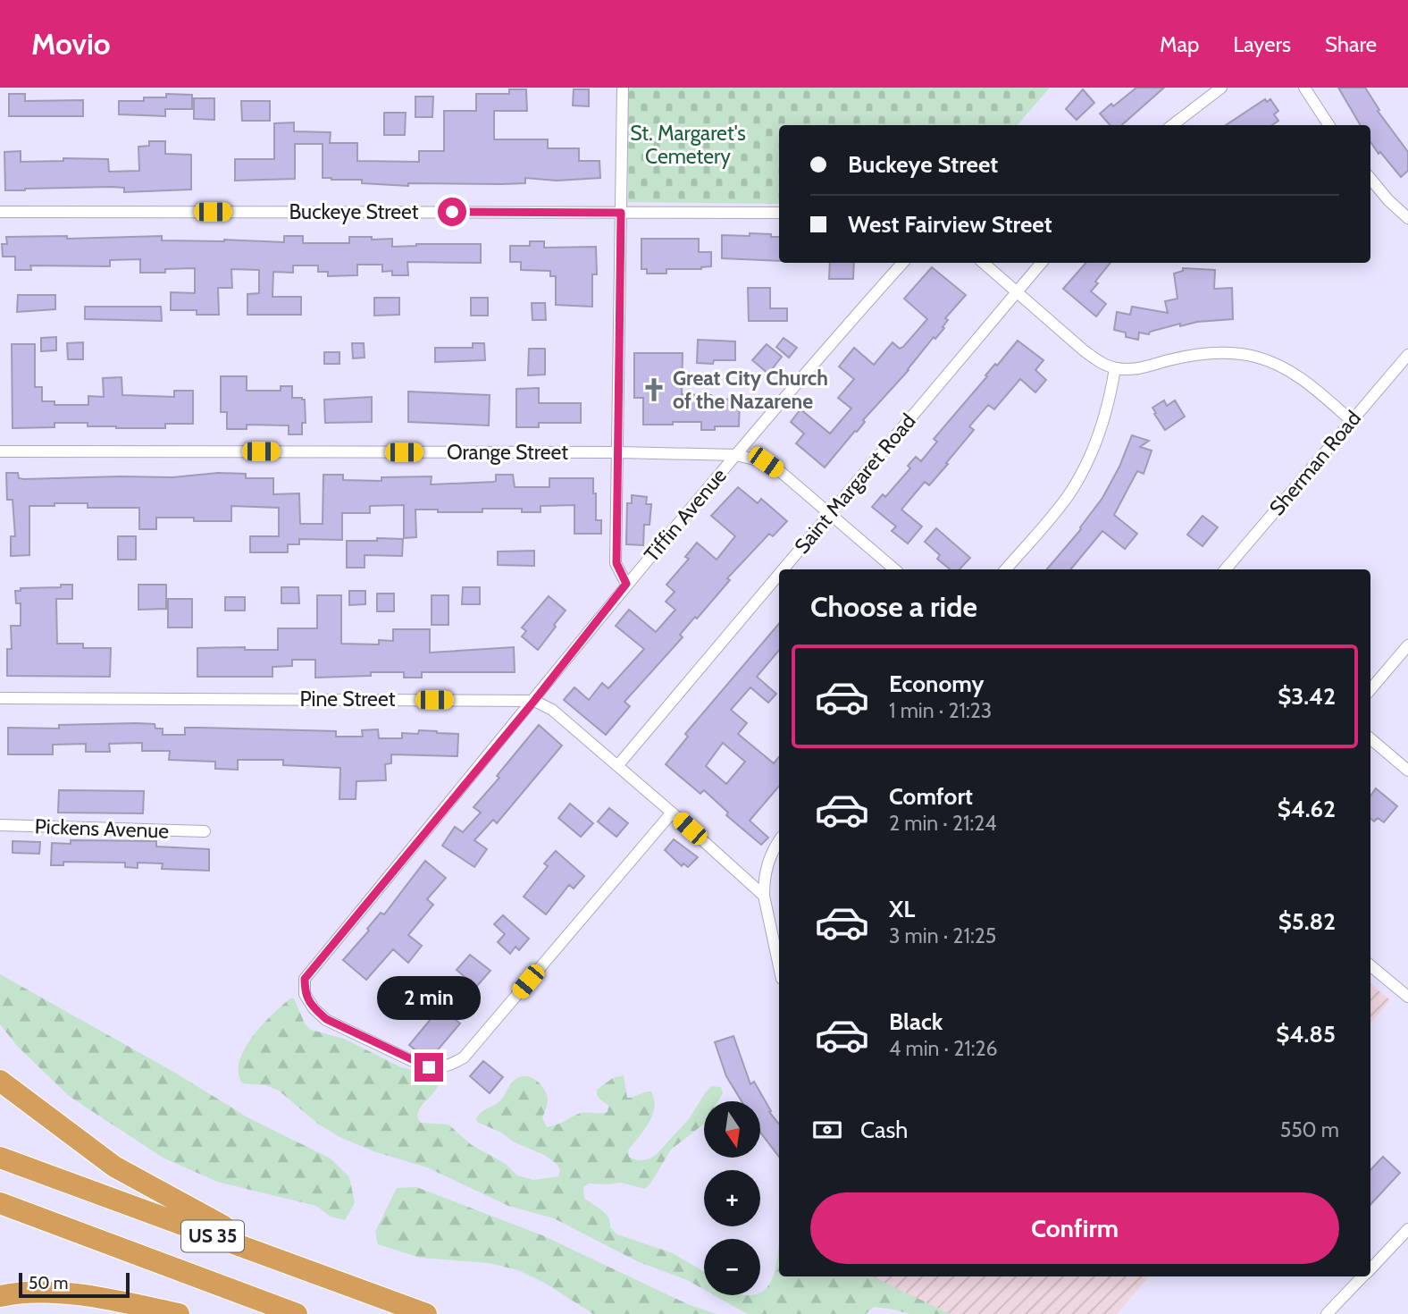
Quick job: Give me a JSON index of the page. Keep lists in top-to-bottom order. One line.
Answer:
{"streets":{"highway":["US 35"],"street":["Buckeye Street","Orange Street","Sherman Road","Saint Margaret Road","Tiffin Avenue","Pine Street","Pickens Avenue"]},"crossings":[["Orange Street","Saint Margaret Road"],["Orange Street","Tiffin Avenue"],["Tiffin Avenue","Pine Street"]],"parks":["St. Margaret's Cemetery"],"places":{"church":["Great City Church of the Nazarene"]},"scale_bar":"50 m","north":"bottom","page":{"header":"Movio","nav":["Map","Layers","Share"],"banner":["Buckeye Street","West Fairview Street"],"heading":"Choose a ride","list":[{"name":"Economy","note":"1 min · 21:23","value":"$3.42"},{"name":"Comfort","note":"2 min · 21:24","value":"$4.62"},{"name":"XL","note":"3 min · 21:25","value":"$5.82"},{"name":"Black","note":"4 min · 21:26","value":"$4.85"}],"bubble":"2 min","pay":["Cash","550 m"],"map_buttons":["+","−"],"buttons":"Confirm","scale":"50 m"}}
